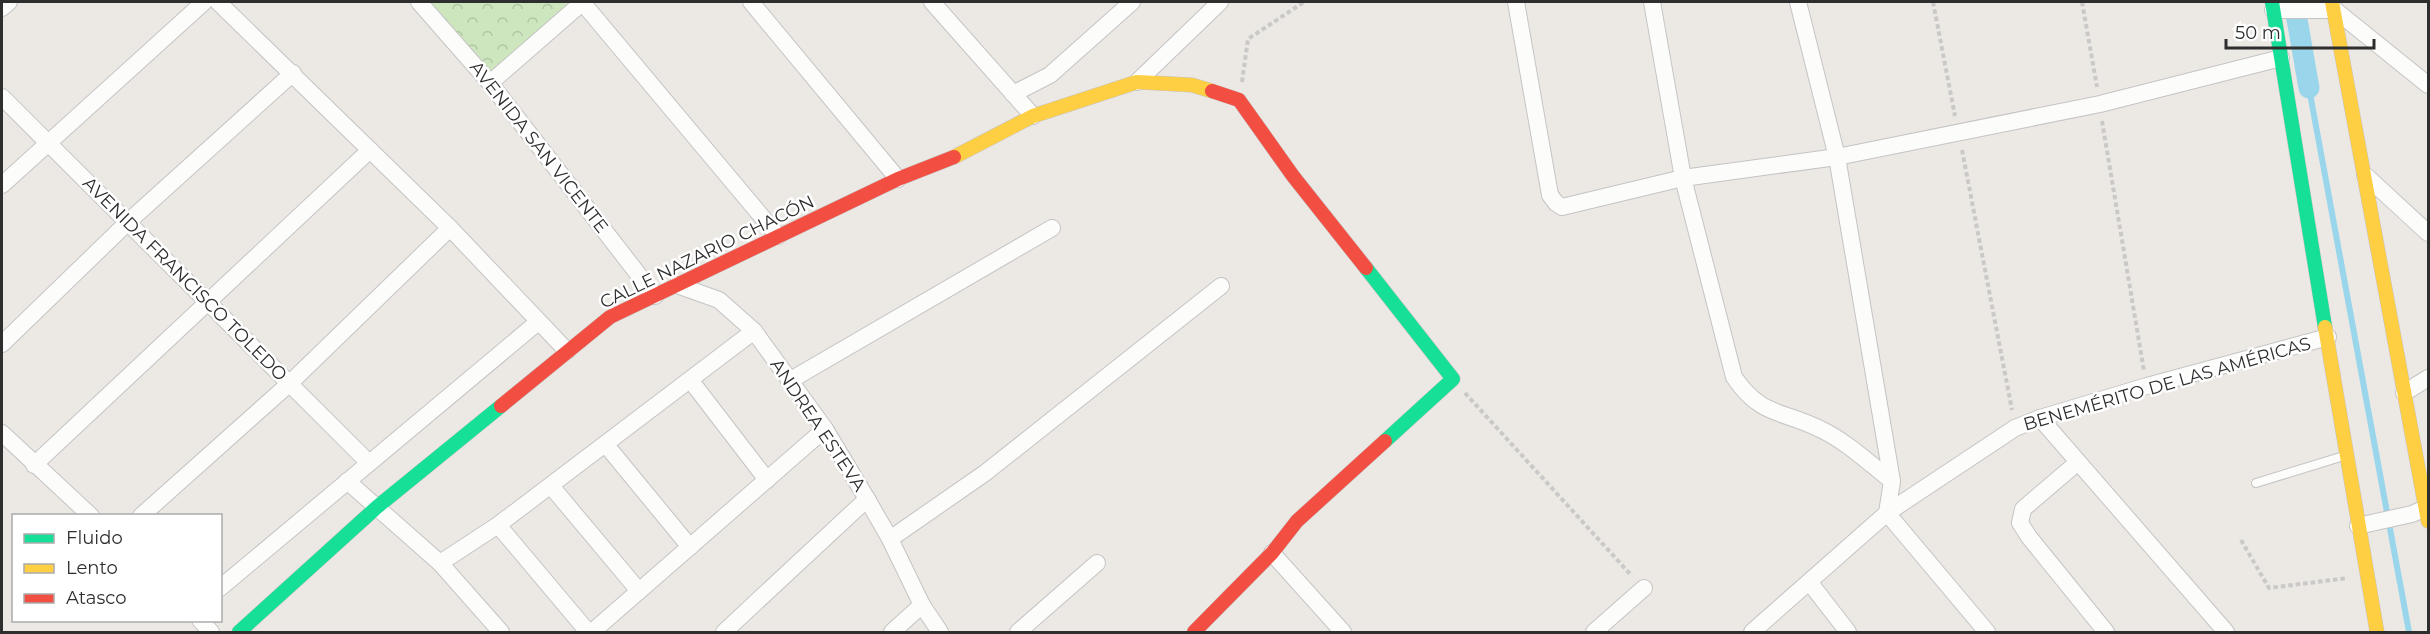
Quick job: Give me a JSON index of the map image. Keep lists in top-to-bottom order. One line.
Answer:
{"streets":{"street":["AVENIDA SAN VICENTE","CALLE NAZARIO CHACÓN","AVENIDA FRANCISCO TOLEDO","BENEMÉRITO DE LAS AMÉRICAS","ANDREA ESTEVA"]},"crossings":[["AVENIDA SAN VICENTE","CALLE NAZARIO CHACÓN"],["CALLE NAZARIO CHACÓN","ANDREA ESTEVA"]],"legend":["Fluido","Lento","Atasco"],"scale_bar":"50 m"}
